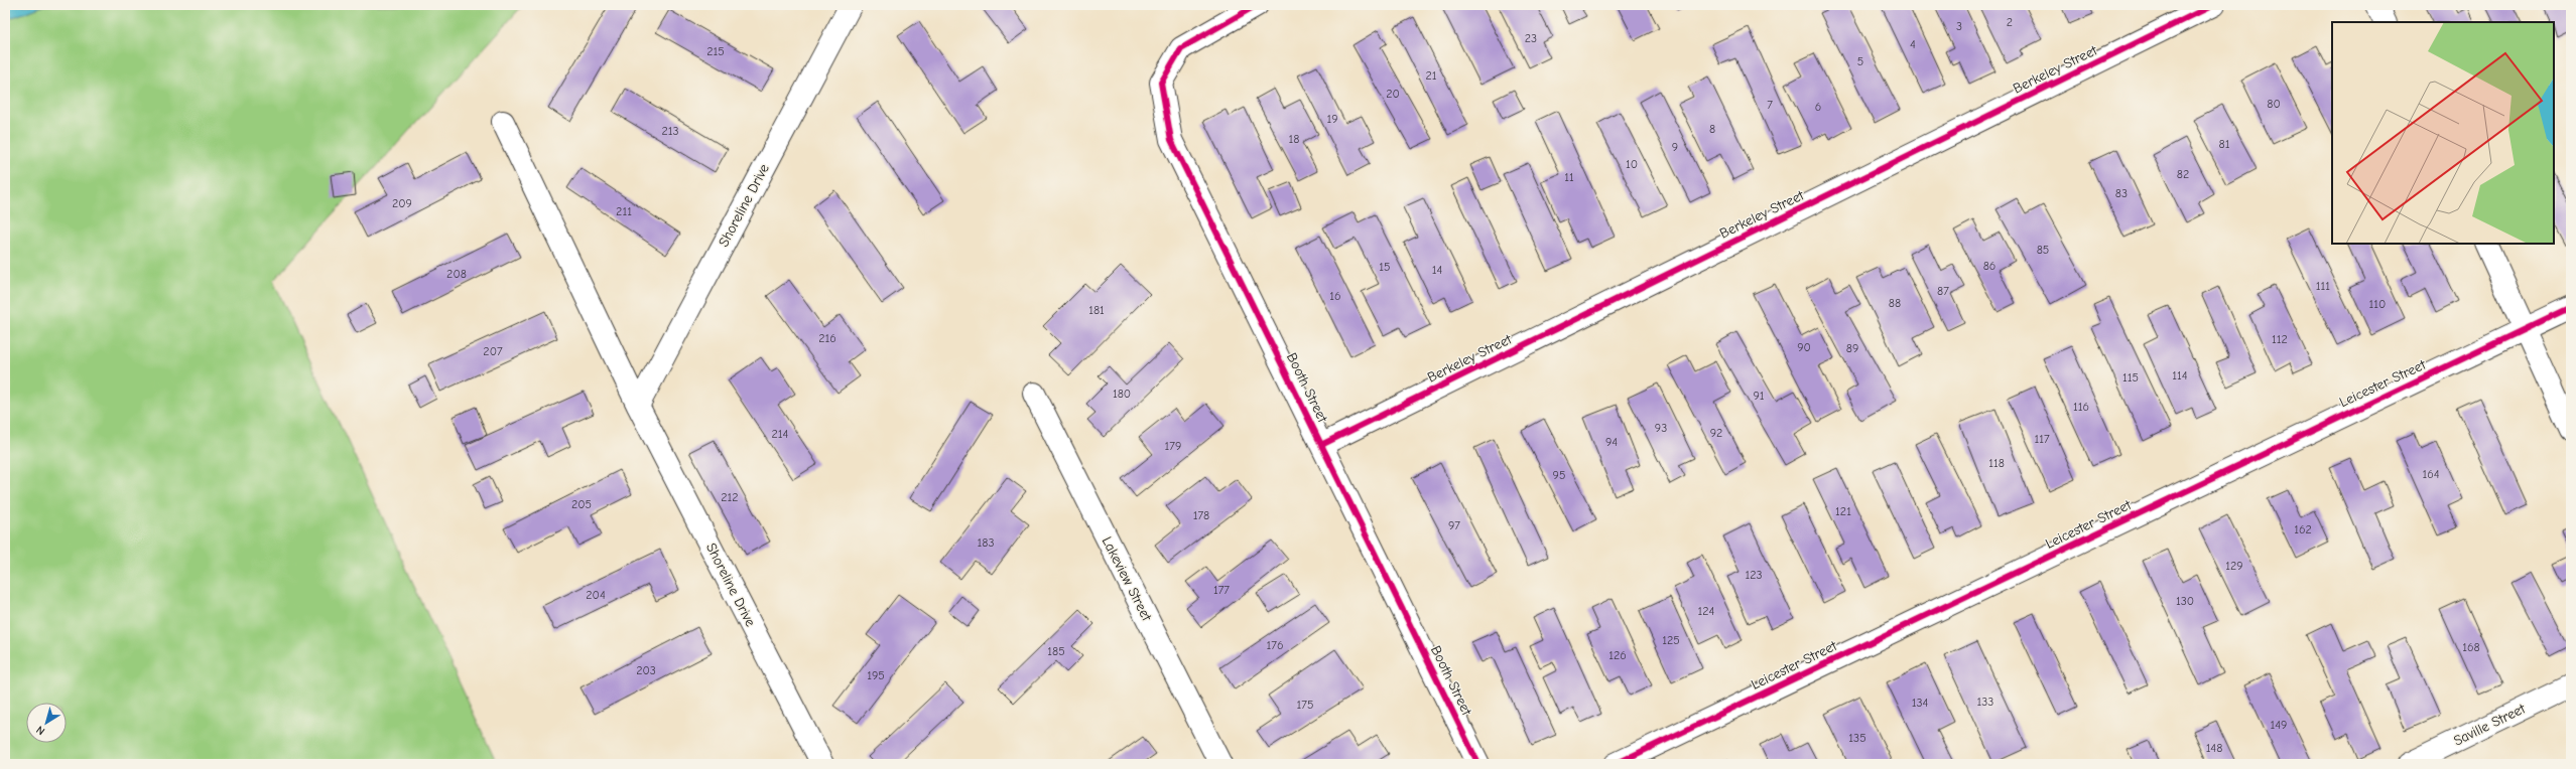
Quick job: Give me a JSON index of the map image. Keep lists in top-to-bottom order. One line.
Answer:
{"streets":{"street":["Berkeley Street","Shoreline Drive","Leicester Street","Booth Street","Lakeview Street","Saville Street"]},"crossings":[["Berkeley Street","Booth Street"]],"house_numbers":["2","3","23","4","215","5","21","20","80","7","6","19","8","213","18","81","9","10","82","11","83","209","211","85","86","15","14","208","111","87","16","88","110","181","216","112","90","89","207","114","115","180","91","116","93","92","214","117","94","179","118","164","95","212","205","121","178","97","162","183","129","123","177","204","130","124","125","176","168","185","126","203","195","133","134","175","149","135","148"],"north":"bottom left"}
